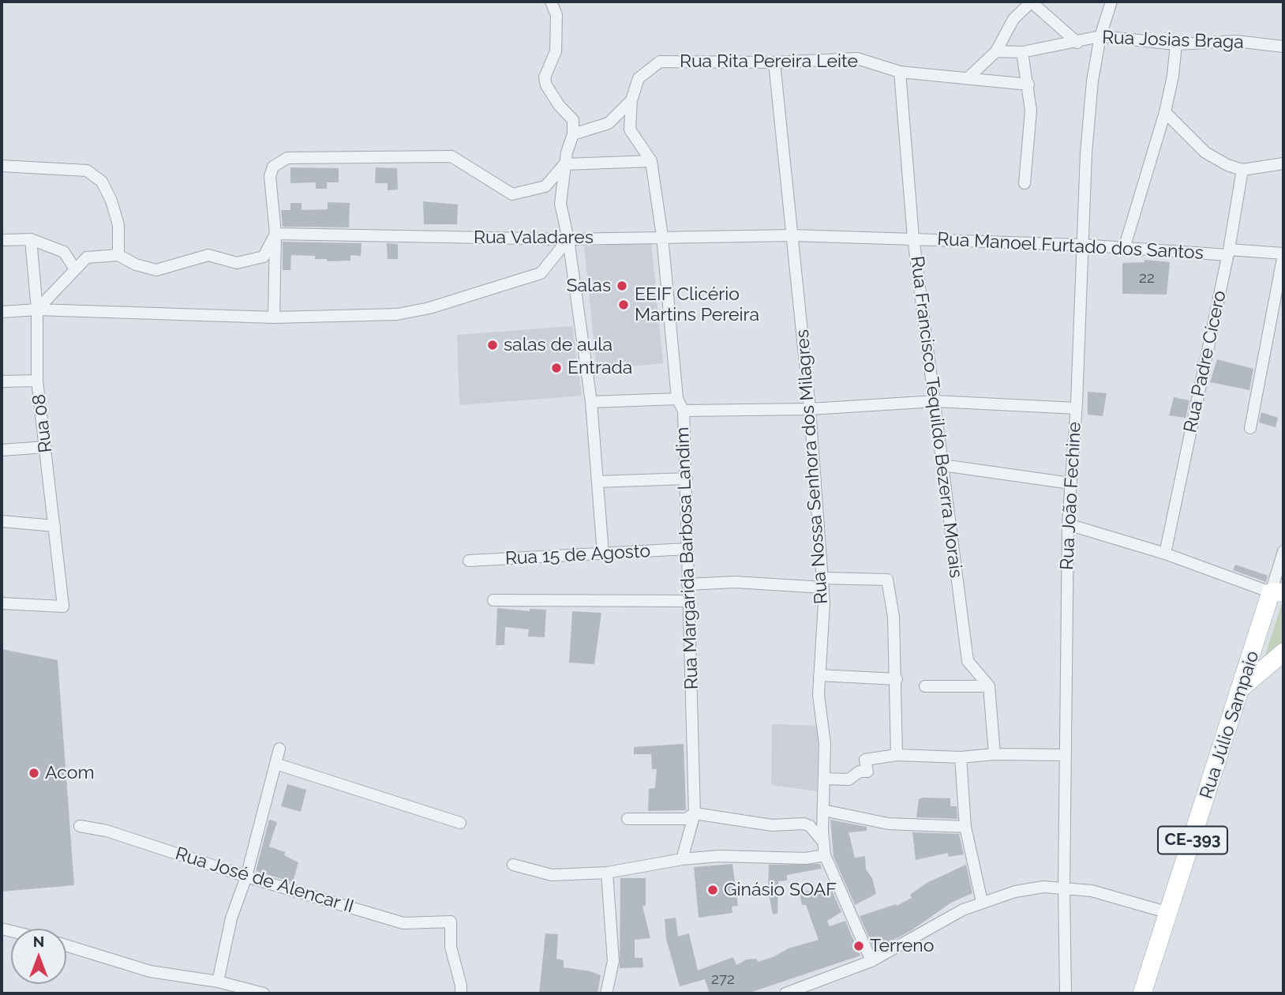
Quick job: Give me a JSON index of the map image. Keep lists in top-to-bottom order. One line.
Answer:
{"streets":{"main road":["Rua Júlio Sampaio","CE-393"],"street":["Rua Josias Braga","Rua Rita Pereira Leite","Rua Valadares","Rua Manoel Furtado dos Santos","Rua Padre Cícero","Rua Francisco Tequildo Bezerra Morais","Rua 08","Rua Nossa Senhora dos Milagres","Rua João Fechine","Rua 15 de Agosto","Rua Margarida Barbosa Landim","Rua José de Alencar II"]},"crossings":[["Rua Josias Braga","Rua João Fechine"],["Rua Rita Pereira Leite","Rua Francisco Tequildo Bezerra Morais"],["Rua Rita Pereira Leite","Rua Nossa Senhora dos Milagres"],["Rua Rita Pereira Leite","Rua Margarida Barbosa Landim"],["Rua Valadares","Rua Manoel Furtado dos Santos"],["Rua Valadares","Rua Nossa Senhora dos Milagres"],["Rua Valadares","Rua Margarida Barbosa Landim"],["Rua Manoel Furtado dos Santos","Rua Padre Cícero"],["Rua Manoel Furtado dos Santos","Rua Francisco Tequildo Bezerra Morais"],["Rua Manoel Furtado dos Santos","Rua Nossa Senhora dos Milagres"],["Rua Manoel Furtado dos Santos","Rua João Fechine"],["Rua 15 de Agosto","Rua Margarida Barbosa Landim"]],"places":["Salas","EEIF Clicério Martins Pereira","salas de aula","Entrada","Acom","Ginásio SOAF","Terreno"],"house_numbers":["22","272"],"north":"top"}
